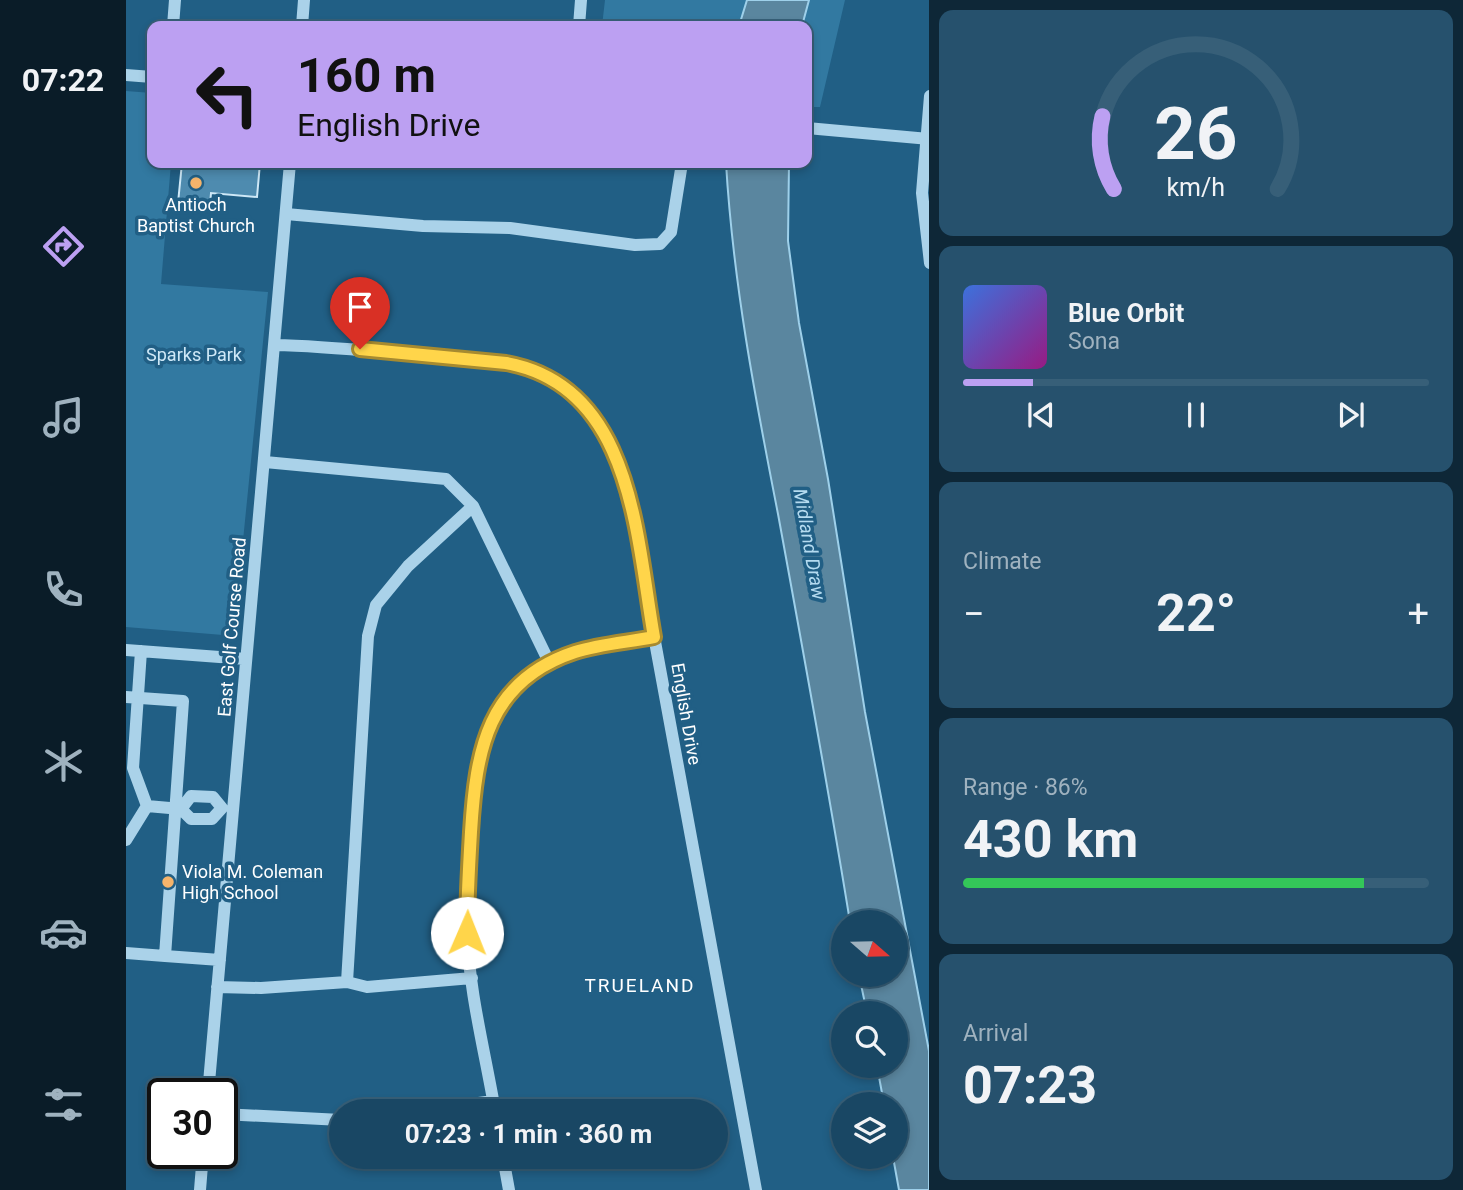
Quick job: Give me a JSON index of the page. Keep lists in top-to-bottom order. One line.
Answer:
{"streets":{"street":["East Golf Course Road","English Drive"]},"crossings":[["East Golf Course Road","English Drive"]],"districts":["TRUELAND"],"water":["Midland Draw"],"parks":["Sparks Park"],"places":["Antioch Baptist Church","Viola M. Coleman High School"],"north":"right","page":{"tabs":"07:22","turn":["160 m","English Drive"],"song":["Blue Orbit","Sona"],"tile":["Climate",["Range · 86%","430 km"],["Arrival","07:23"]],"heat":["−","22°","+"],"limit":"30","trip":"07:23 · 1 min · 360 m","gauge":["26","km/h"]}}
